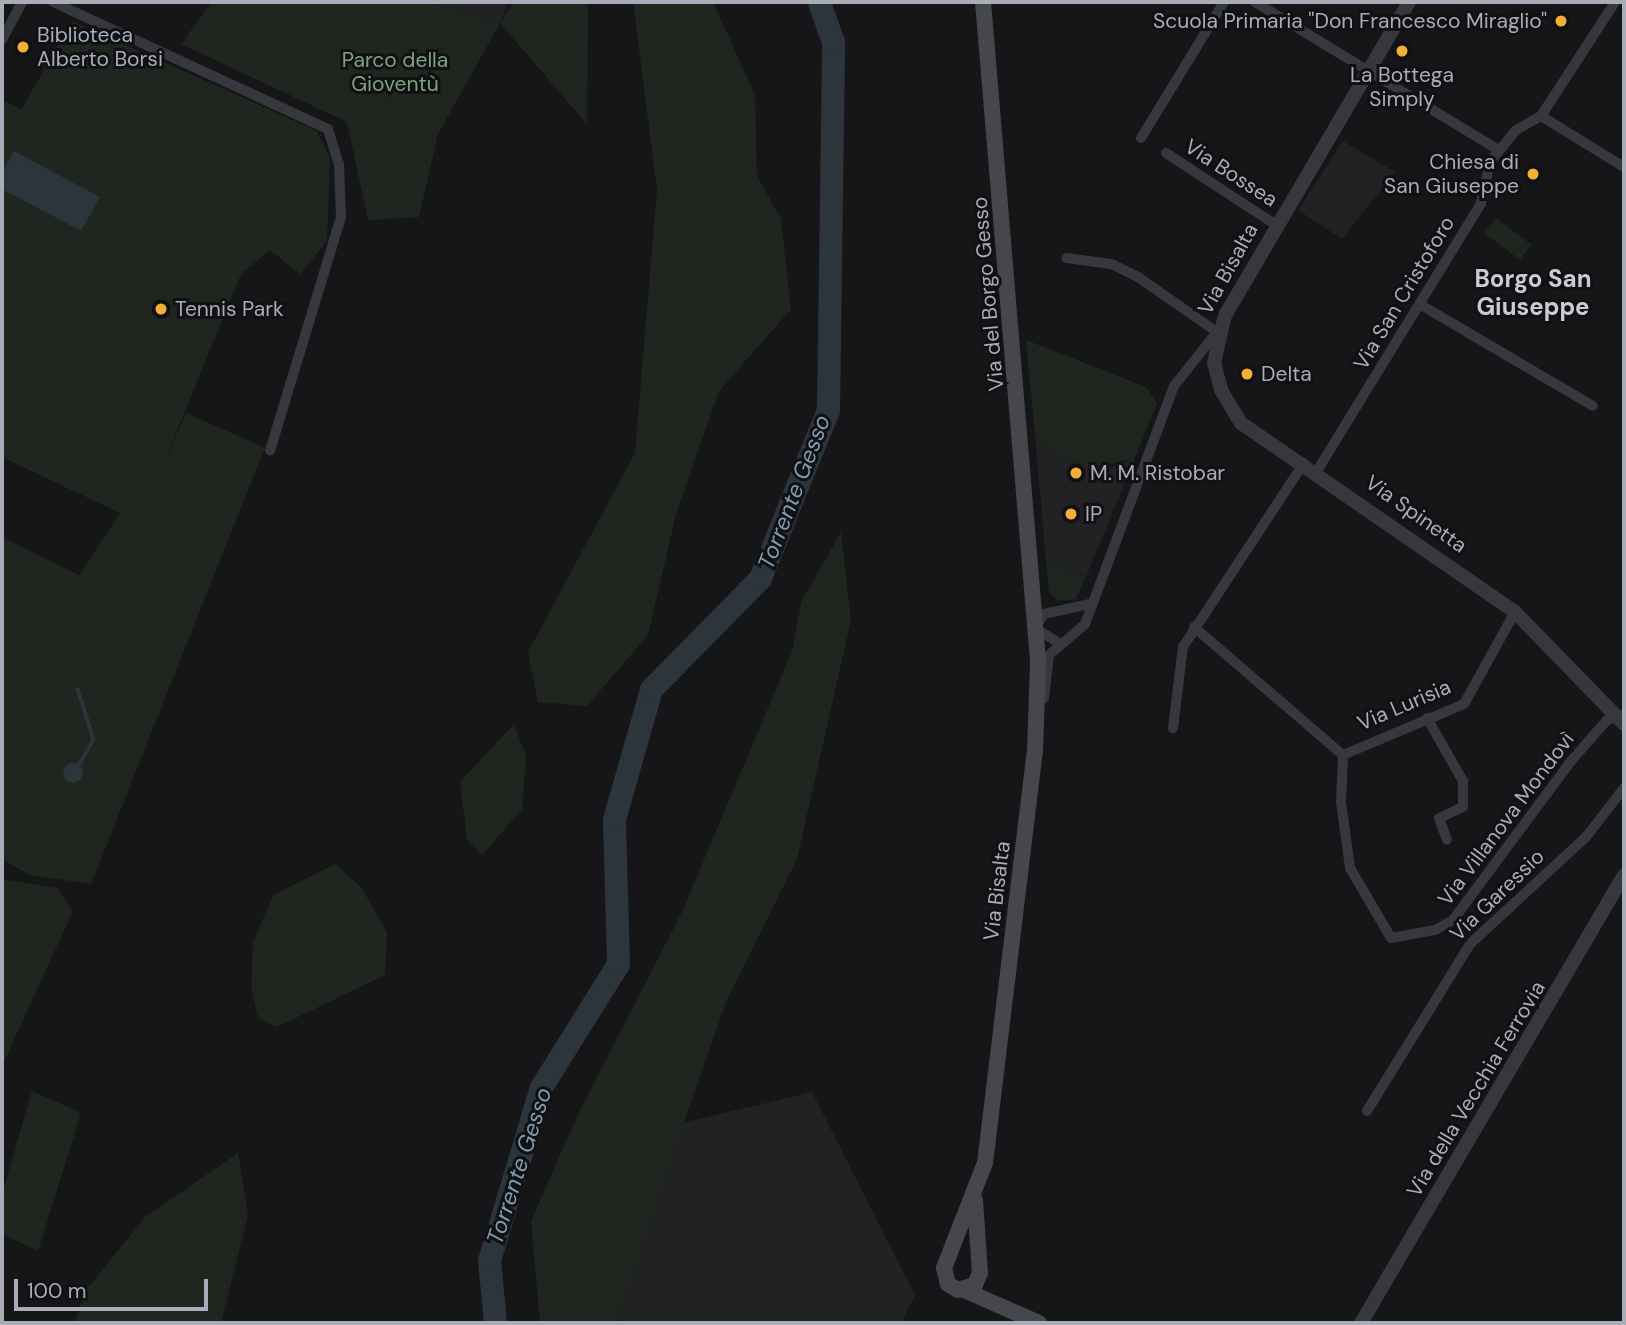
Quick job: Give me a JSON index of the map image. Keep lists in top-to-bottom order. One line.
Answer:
{"streets":{"main road":["Via Bisalta","Via del Borgo Gesso"],"street":["Via Bossea","Via San Cristoforo","Via Spinetta","Via Lurisia","Via Villanova Mondovì","Via Garessio","Via della Vecchia Ferrovia"]},"crossings":[["Via Bossea","Via Bisalta"],["Via Bisalta","Via del Borgo Gesso"],["Via Bisalta","Via Spinetta"],["Via San Cristoforo","Via Spinetta"],["Via Spinetta","Via Lurisia"],["Via Spinetta","Via Villanova Mondovì"],["Via Lurisia","Via Villanova Mondovì"]],"districts":["Borgo San Giuseppe"],"water":["Torrente Gesso"],"parks":["Parco della Gioventù"],"places":["Scuola Primaria \"Don Francesco Miraglio\"","Biblioteca Alberto Borsi","La Bottega Simply","Chiesa di San Giuseppe","Tennis Park","Delta","M. M. Ristobar","IP"],"scale_bar":"100 m"}
